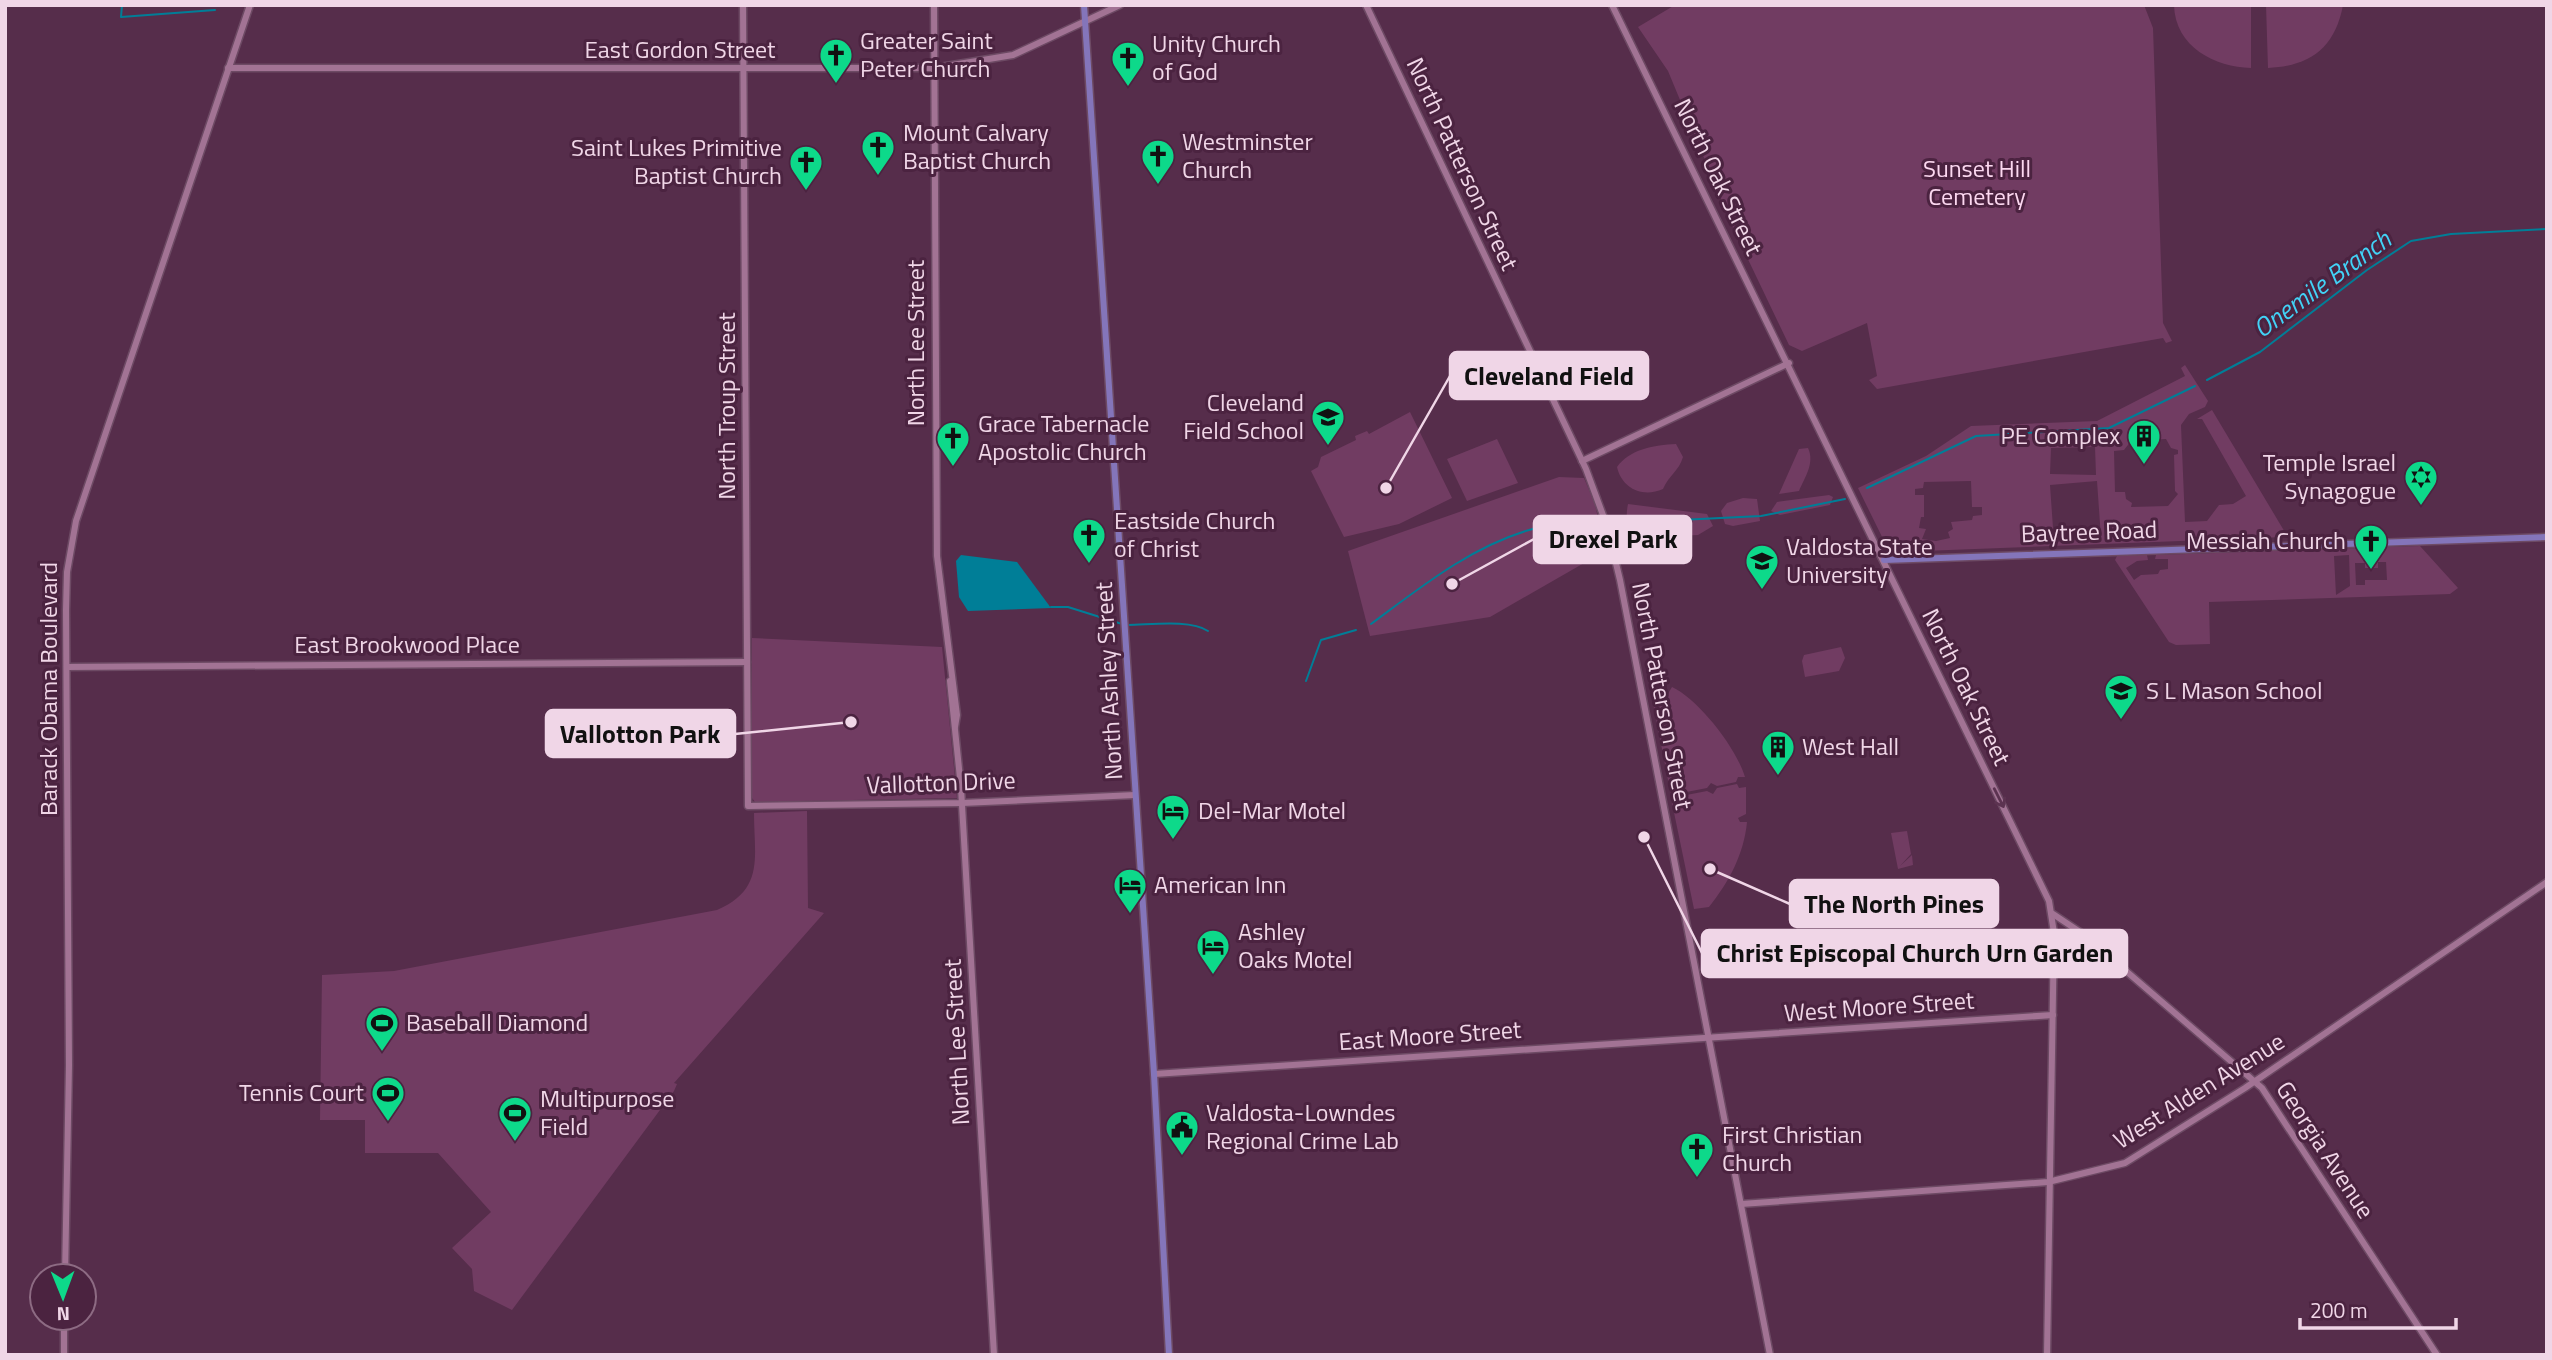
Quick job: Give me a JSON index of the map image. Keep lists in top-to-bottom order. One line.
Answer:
{"streets":{"main road":["Baytree Road","North Ashley Street"],"street":["East Gordon Street","North Patterson Street","North Oak Street","North Lee Street","North Troup Street","East Brookwood Place","Barack Obama Boulevard","Vallotton Drive","West Moore Street","East Moore Street","West Alden Avenue","Georgia Avenue"]},"crossings":[["East Gordon Street","North Lee Street"],["East Gordon Street","North Troup Street"],["East Gordon Street","North Ashley Street"],["East Gordon Street","Barack Obama Boulevard"],["North Patterson Street","West Moore Street"],["North Patterson Street","East Moore Street"],["North Patterson Street","West Alden Avenue"],["North Oak Street","Baytree Road"],["North Oak Street","West Moore Street"],["North Oak Street","West Alden Avenue"],["North Oak Street","Georgia Avenue"],["North Lee Street","Vallotton Drive"],["North Troup Street","East Brookwood Place"],["North Troup Street","Vallotton Drive"],["East Brookwood Place","Barack Obama Boulevard"],["North Ashley Street","Vallotton Drive"],["North Ashley Street","East Moore Street"],["West Moore Street","East Moore Street"],["West Alden Avenue","Georgia Avenue"]],"water":["Onemile Branch"],"parks":["Sunset Hill Cemetery"],"places":{"church":["Greater Saint Peter Church","Unity Church of God","Mount Calvary Baptist Church","Westminster Church","Saint Lukes Primitive Baptist Church","Grace Tabernacle Apostolic Church","Eastside Church of Christ","Messiah Church","First Christian Church"],"school or university":["Cleveland Field School","Valdosta State University","S L Mason School"],"building":["PE Complex","West Hall"],"other":["Cleveland Field","Drexel Park","Vallotton Park","Christ Episcopal Church Urn Garden","The North Pines"],"synagogue":["Temple Israel Synagogue"],"hotel":["Del-Mar Motel","American Inn","Ashley Oaks Motel"],"sports":["Baseball Diamond","Tennis Court","Multipurpose Field"],"public building":["Valdosta-Lowndes Regional Crime Lab"]},"scale_bar":"200 m","north":"bottom"}
